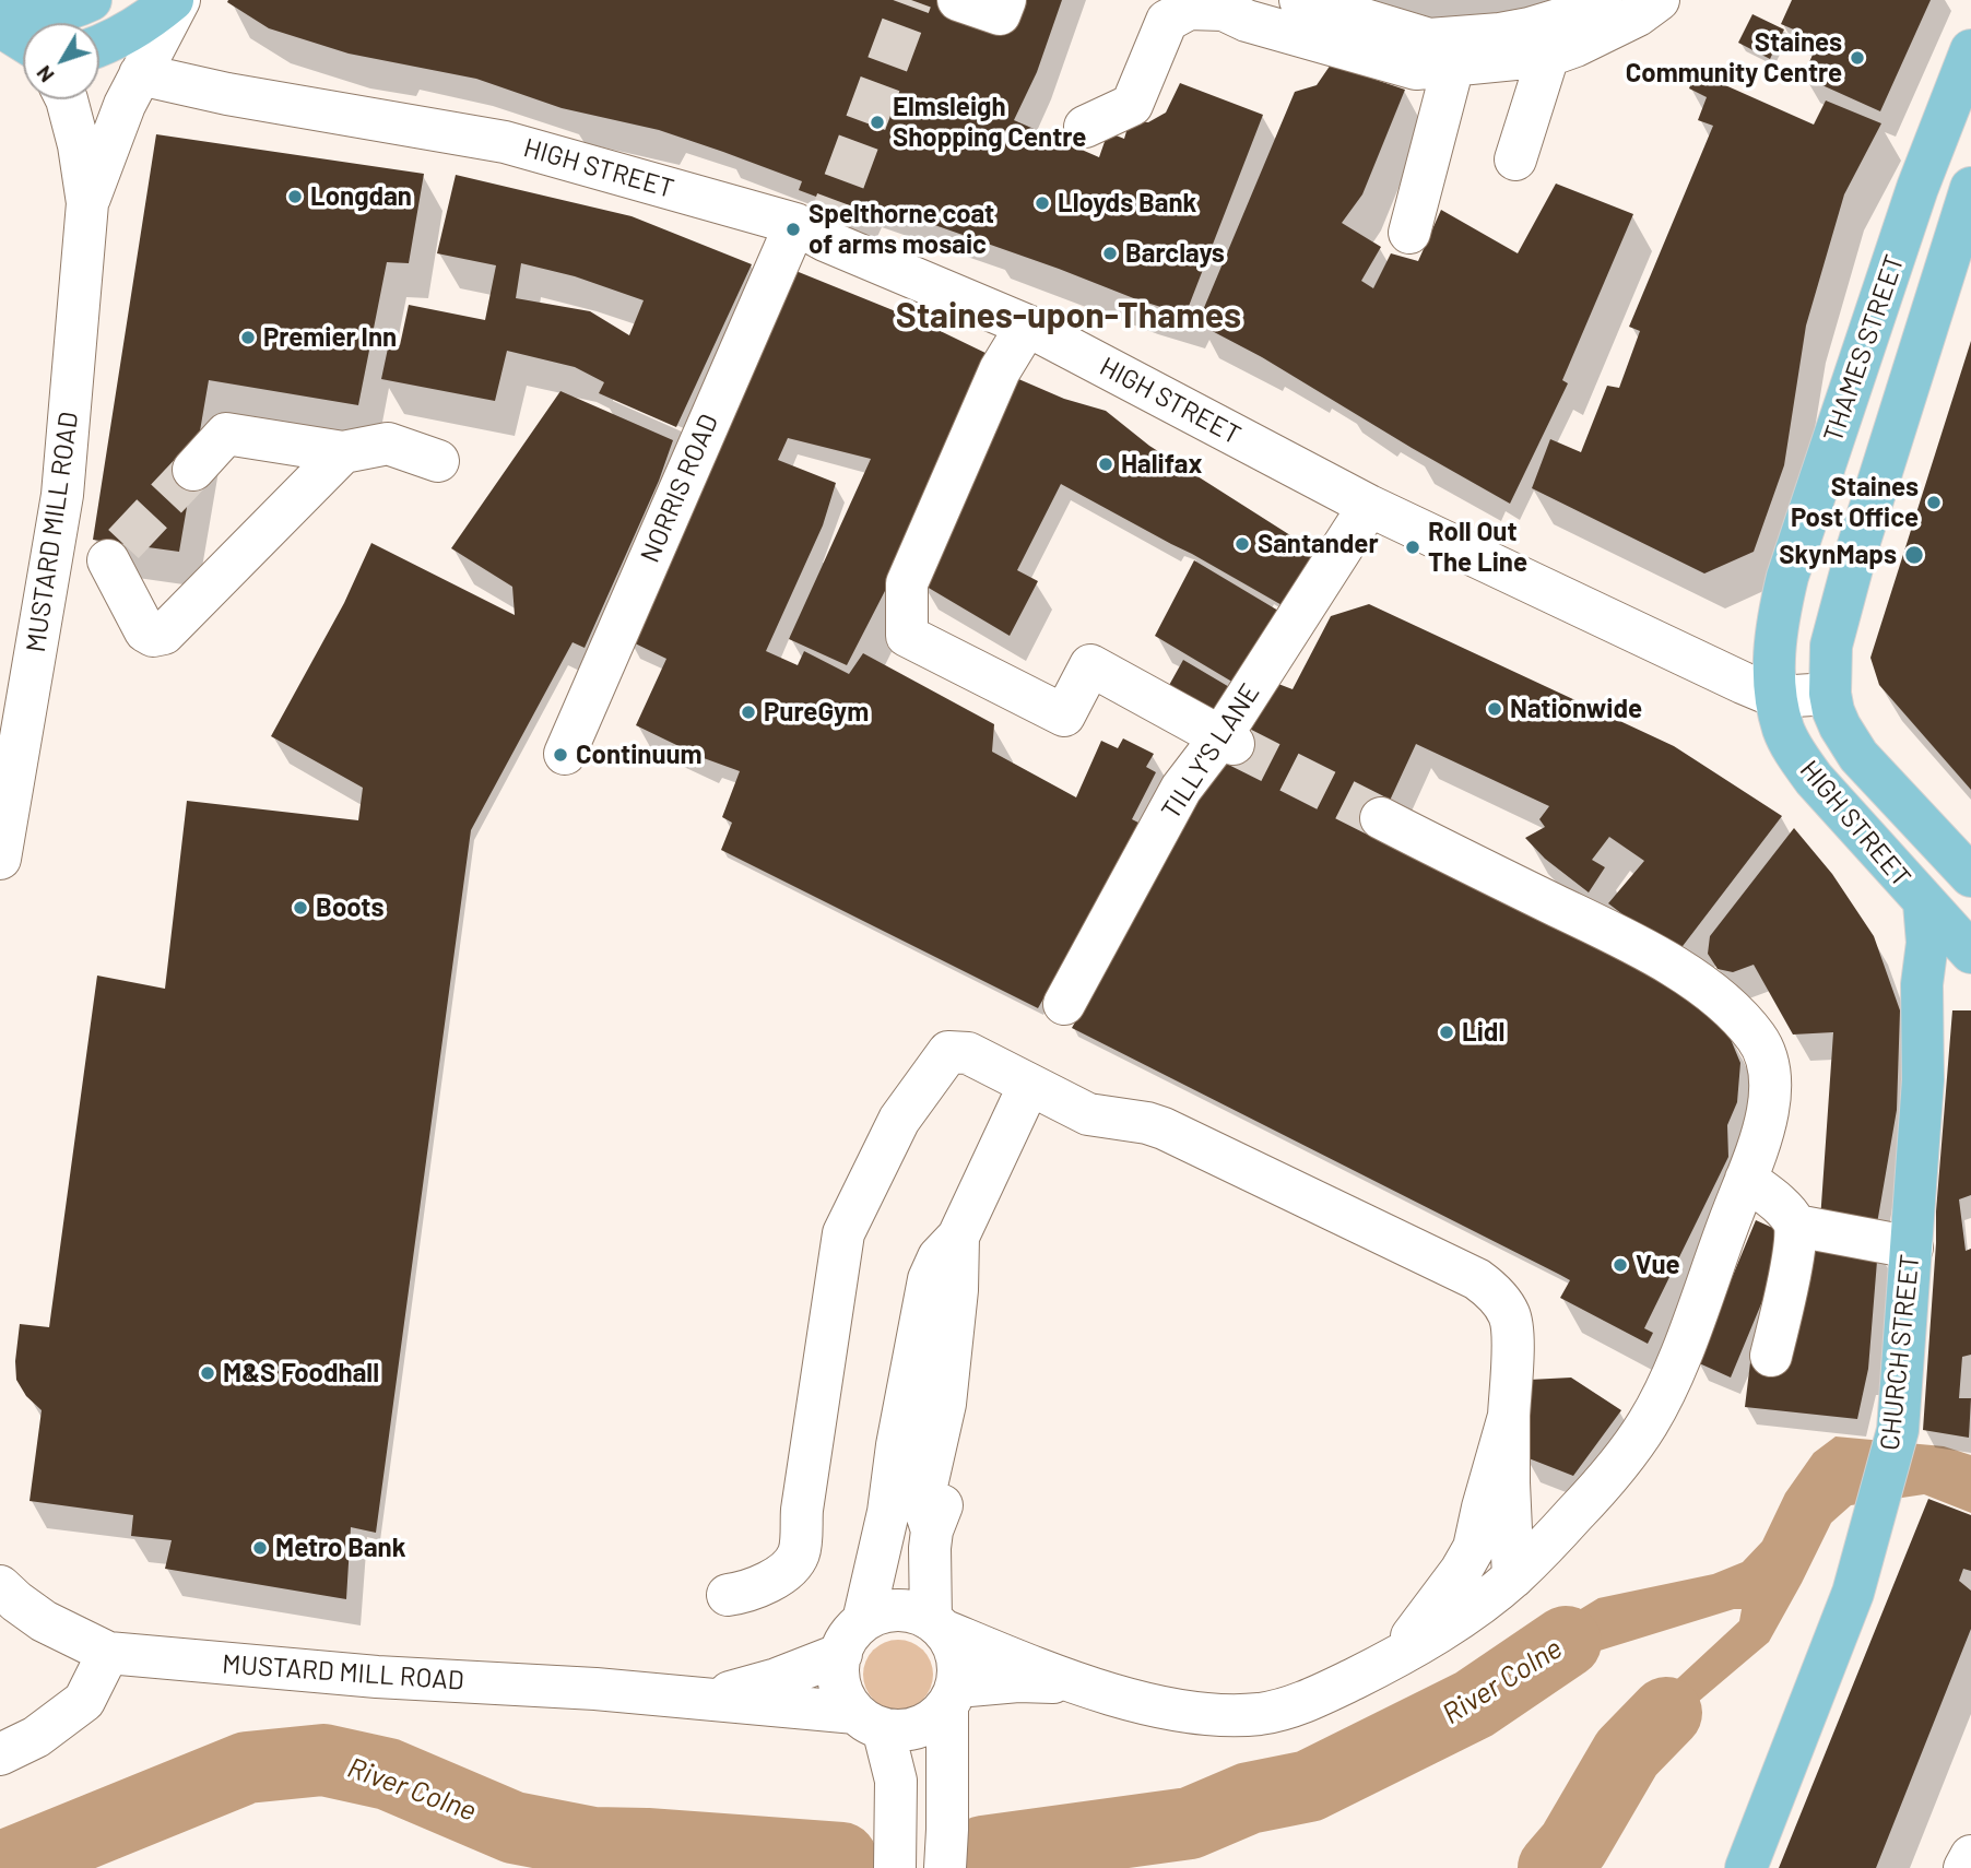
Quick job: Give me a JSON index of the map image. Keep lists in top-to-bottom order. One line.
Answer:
{"streets":{"main road":["HIGH STREET","THAMES STREET","CHURCH STREET"],"street":["NORRIS ROAD","MUSTARD MILL ROAD","TILLY'S LANE"]},"crossings":[["HIGH STREET","THAMES STREET"],["HIGH STREET","NORRIS ROAD"],["HIGH STREET","MUSTARD MILL ROAD"],["HIGH STREET","TILLY'S LANE"],["HIGH STREET","CHURCH STREET"]],"districts":["Staines-upon-Thames"],"water":["River Colne"],"places":["Staines Community Centre","Elmsleigh Shopping Centre","Longdan","Lloyds Bank","Spelthorne coat of arms mosaic","Barclays","Premier Inn","Halifax","Staines Post Office","Santander","Roll Out The Line","SkynMaps","Nationwide","PureGym","Continuum","Boots","Lidl","Vue","M&S Foodhall","Metro Bank"],"north":"bottom left"}
